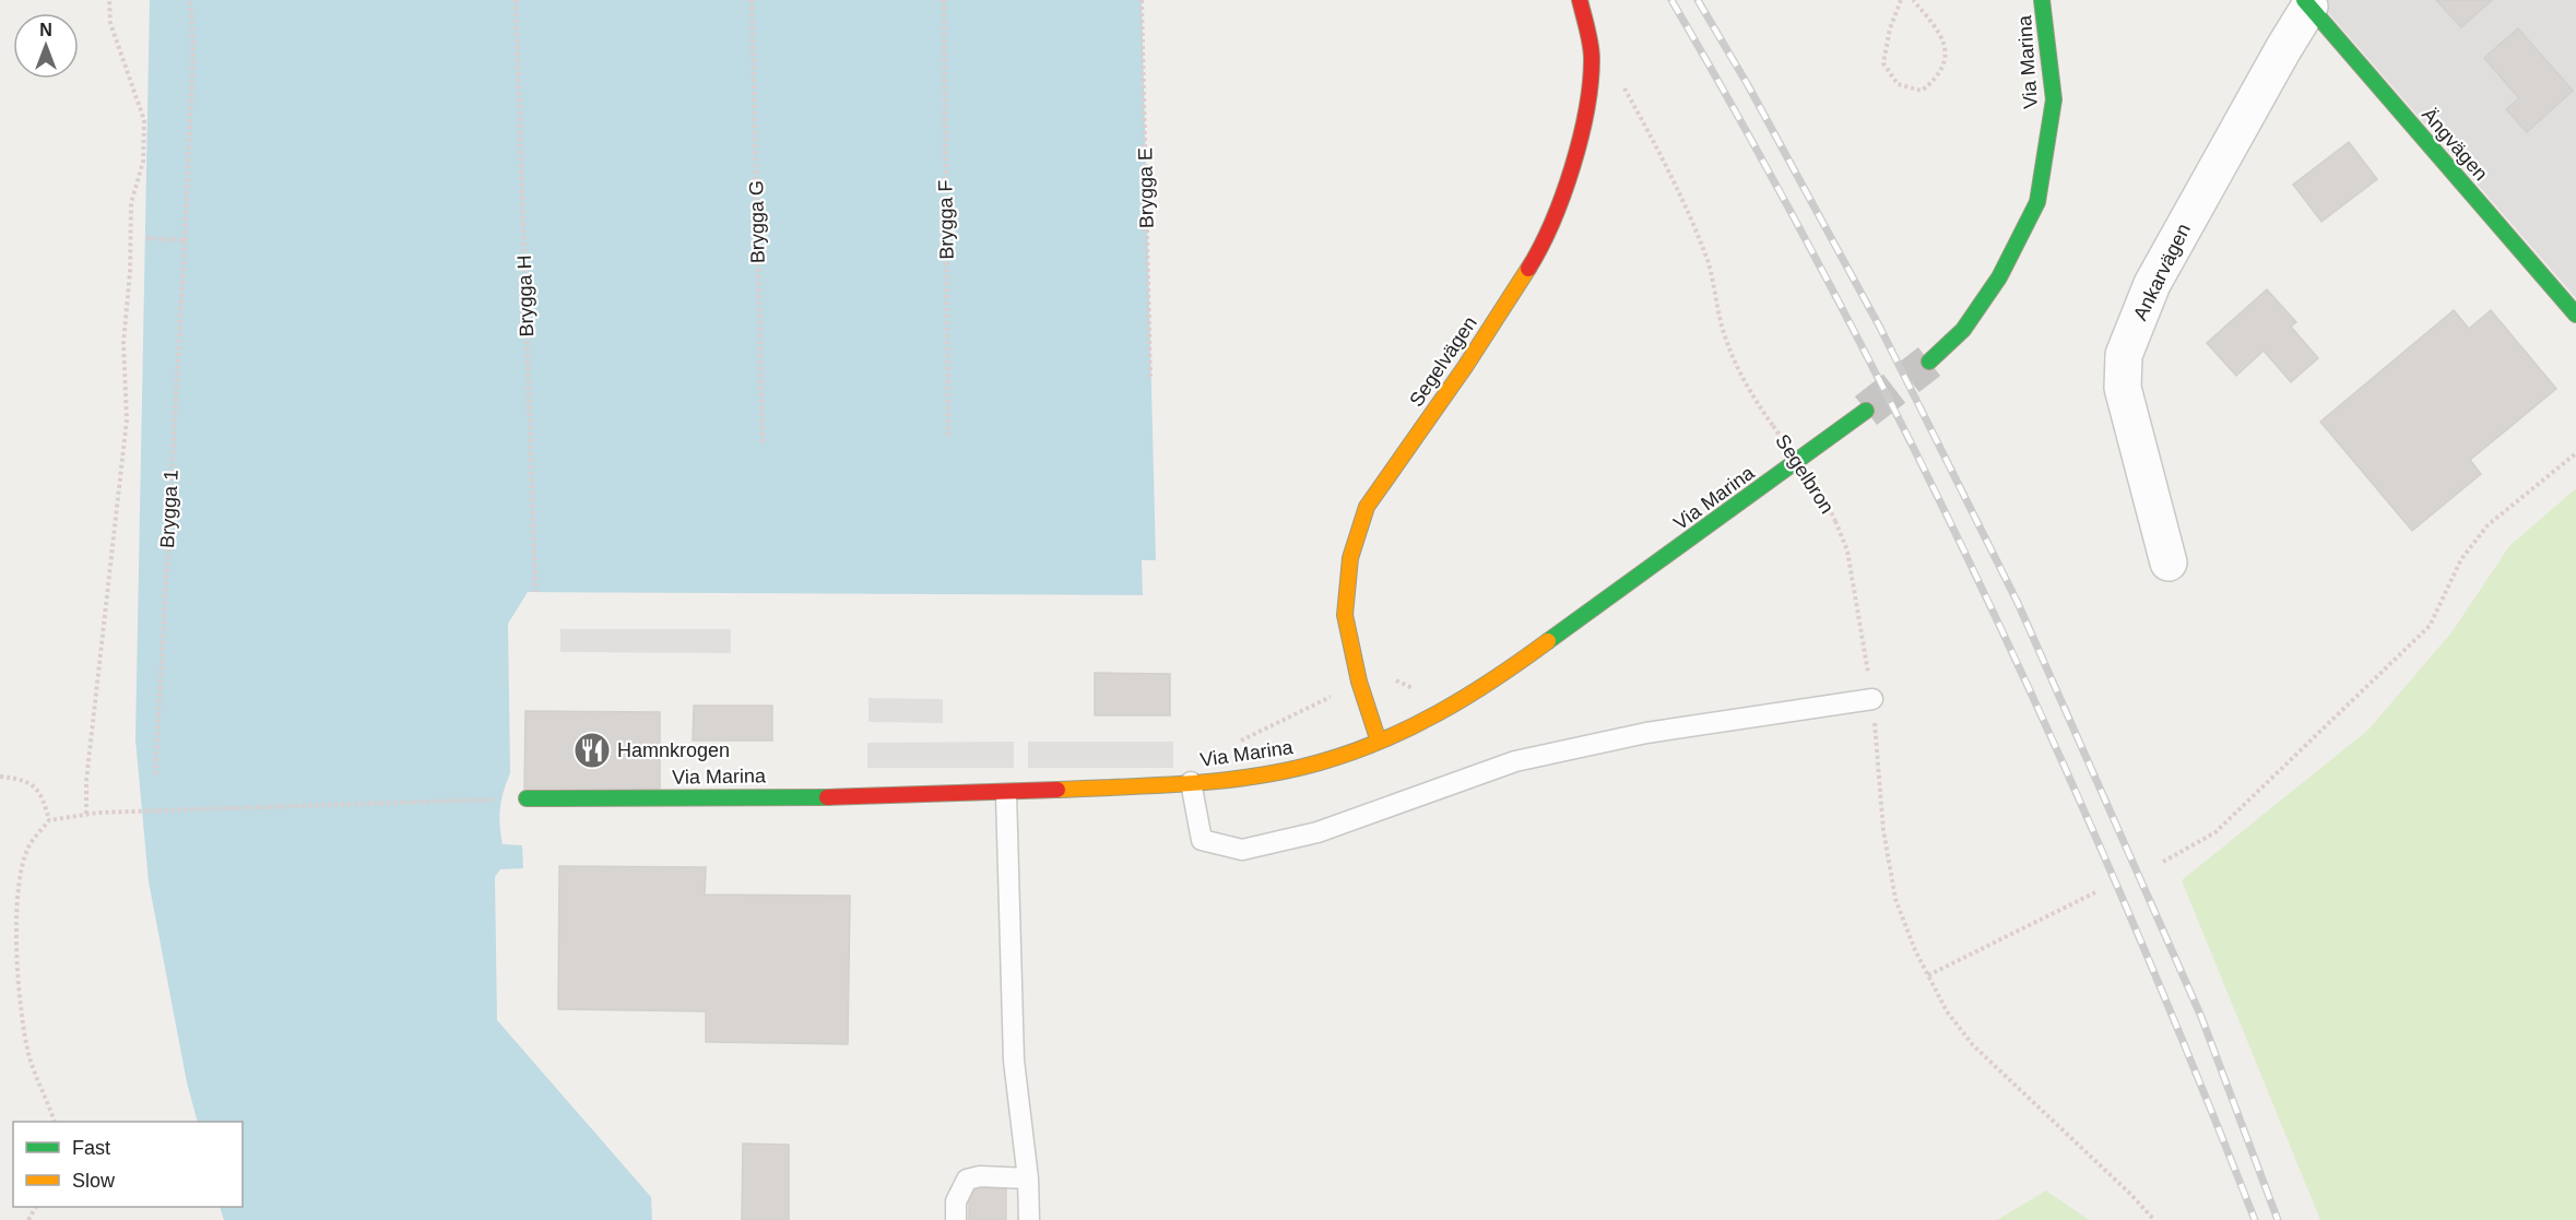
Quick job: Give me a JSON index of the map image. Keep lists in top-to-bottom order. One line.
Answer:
{"streets":{"street":["Via Marina","Ängvägen","Ankarvägen","Segelvägen"],"path":["Brygga E","Brygga F","Brygga G","Brygga H","Segelbron","Brygga 1"]},"crossings":[["Via Marina","Segelvägen"],["Ängvägen","Ankarvägen"],["Segelvägen","Segelbron"]],"places":{"restaurant":["Hamnkrogen"]},"legend":["Fast","Slow"],"north":"top"}
